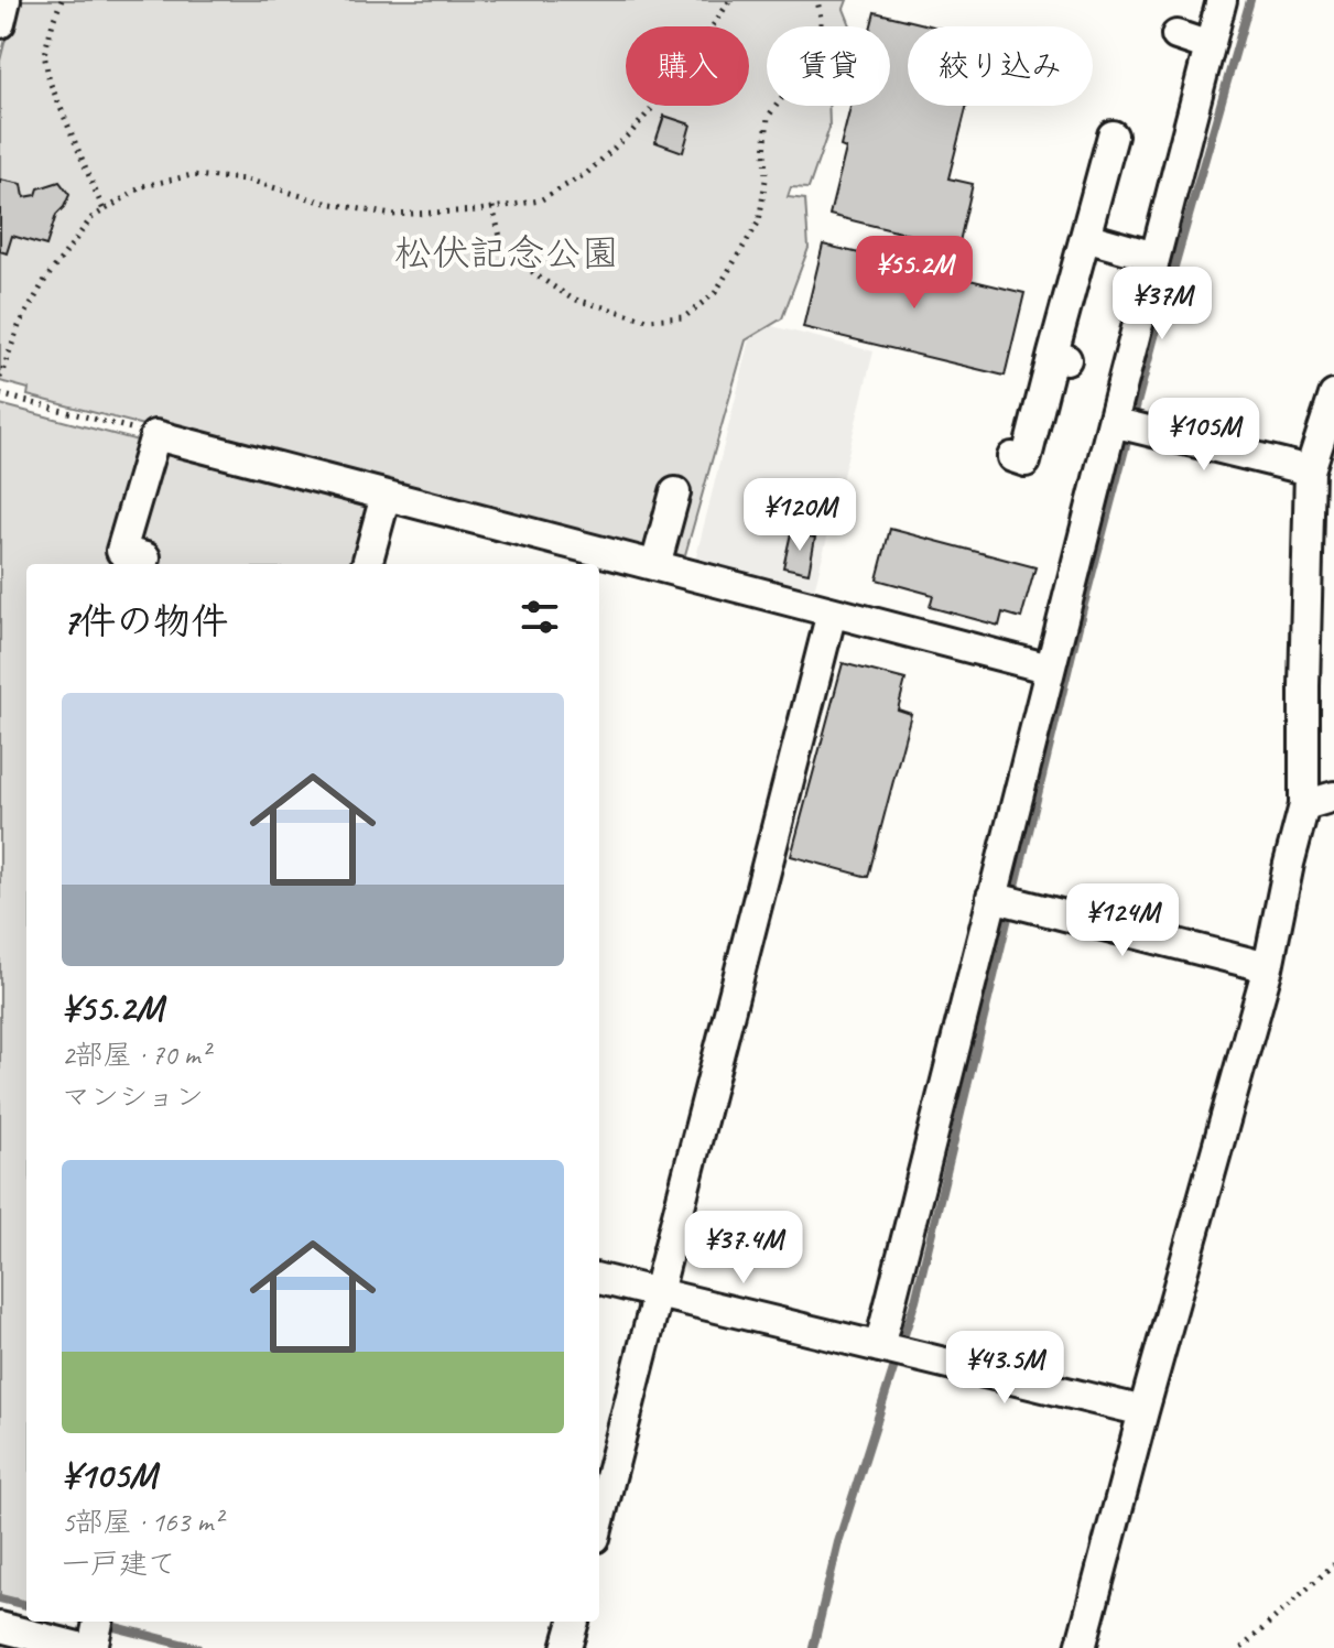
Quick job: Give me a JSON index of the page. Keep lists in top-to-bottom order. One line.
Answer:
{"parks":["松伏記念公園"],"page":{"chip":["購入","賃貸","絞り込み"],"price":["¥55.2M","¥37M","¥105M","¥120M","¥124M","¥37.4M","¥43.5M"],"heading":"7件の物件","list":[{"name":"¥55.2M","note":"2部屋 · 70 m² · マンション"},{"name":"¥105M","note":"5部屋 · 163 m² · 一戸建て"}]}}
